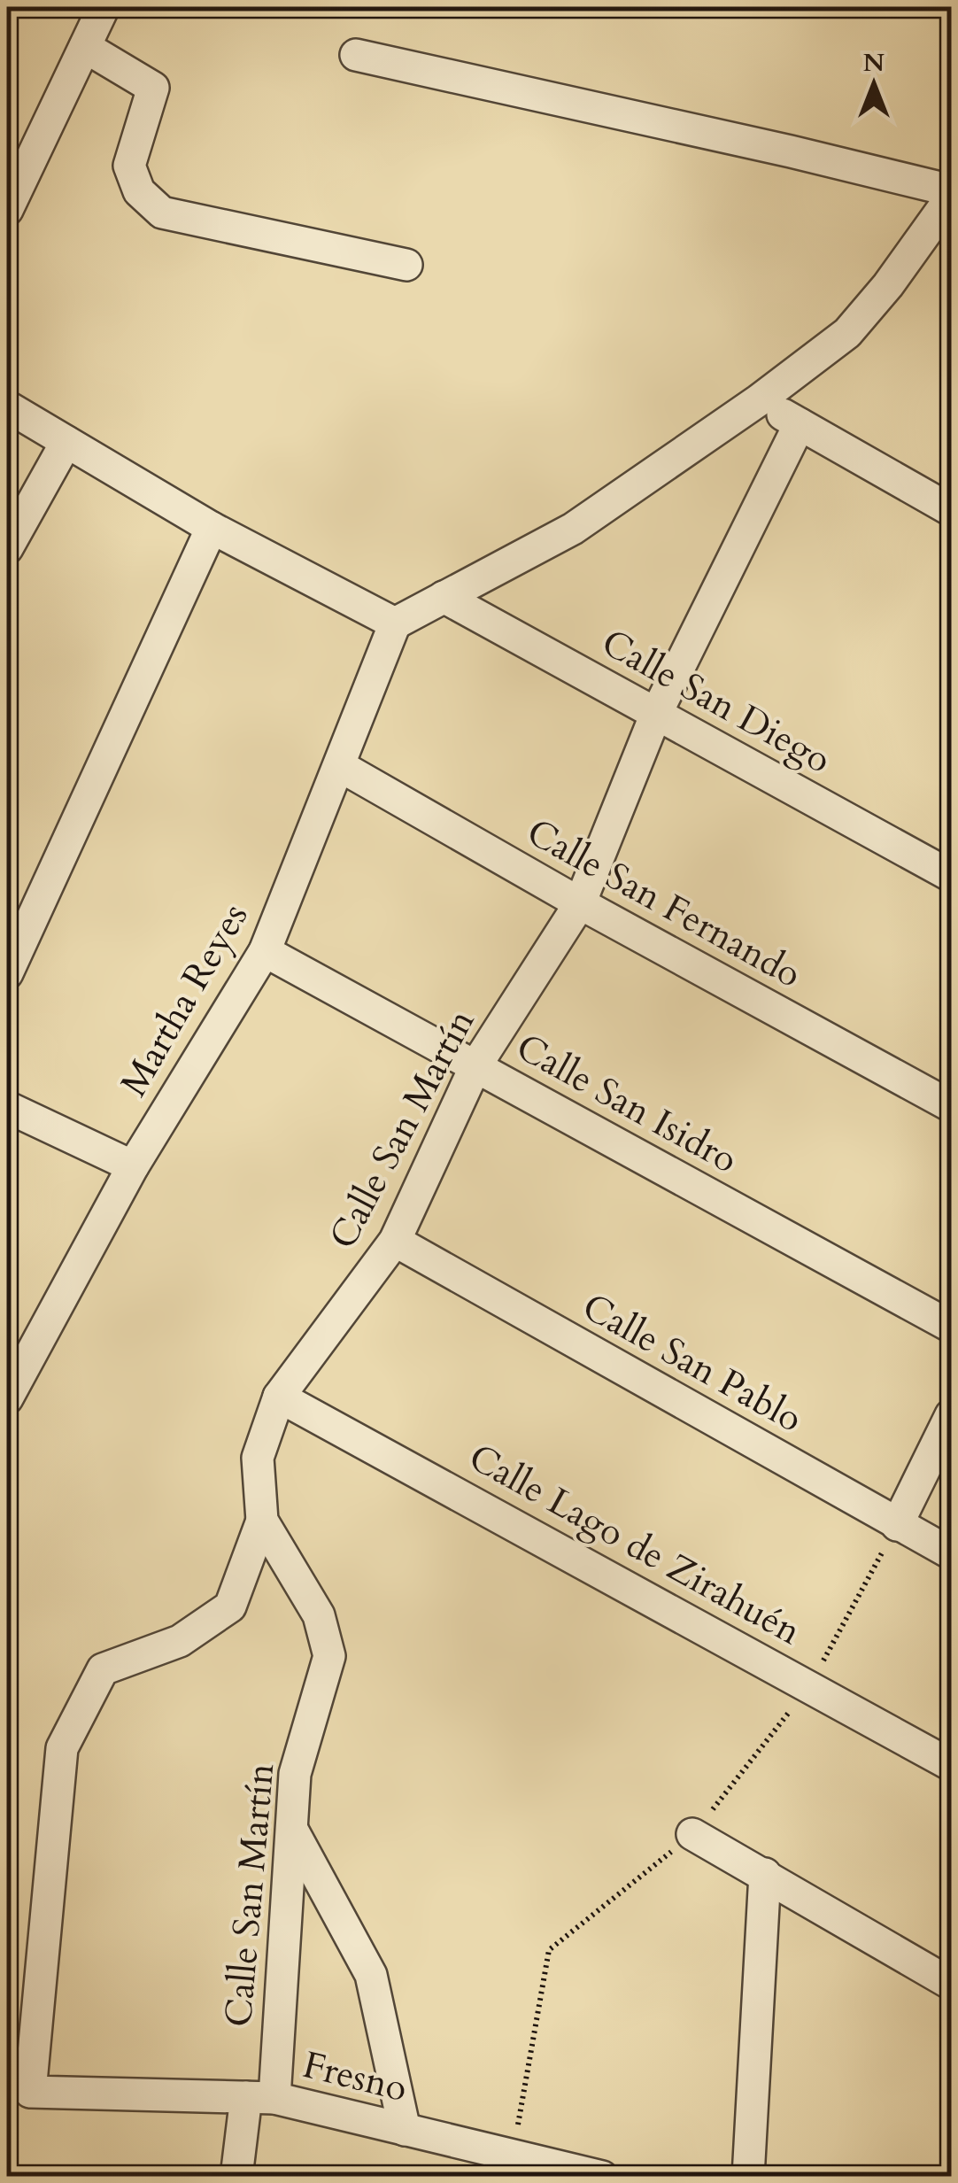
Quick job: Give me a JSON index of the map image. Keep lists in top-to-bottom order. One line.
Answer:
{"streets":{"street":["Calle San Diego","Calle San Fernando","Martha Reyes","Calle San Isidro","Calle San Martín","Calle San Pablo","Calle Lago de Zirahuén","Fresno"]},"crossings":[["Calle San Diego","Calle San Martín"],["Calle San Fernando","Martha Reyes"],["Calle San Fernando","Calle San Martín"],["Martha Reyes","Calle San Isidro"],["Calle San Isidro","Calle San Martín"],["Calle San Martín","Calle San Pablo"],["Calle San Martín","Calle Lago de Zirahuén"],["Calle San Martín","Fresno"]],"north":"top"}
